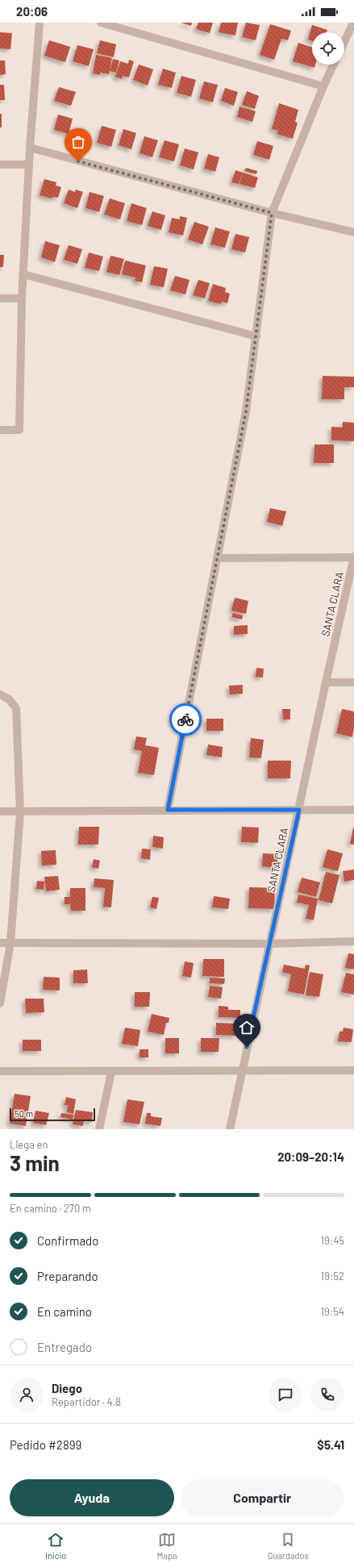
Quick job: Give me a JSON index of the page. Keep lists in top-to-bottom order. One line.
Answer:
{"streets":{"street":["SANTA CLARA"]},"scale_bar":"50 m","page":{"status":"20:06","scale":"50 m","heading":["3 min","Llega en","20:09–20:14"],"panel":["Diego","Repartidor · 4.8","Pedido #2899","$5.41"],"bar":"En camino · 270 m","list":[["Confirmado","19:45"],["Preparando","19:52"],["En camino","19:54"],"Entregado"],"buttons":["Ayuda","Compartir"],"tabs":["Inicio","Mapa","Guardados"]}}
